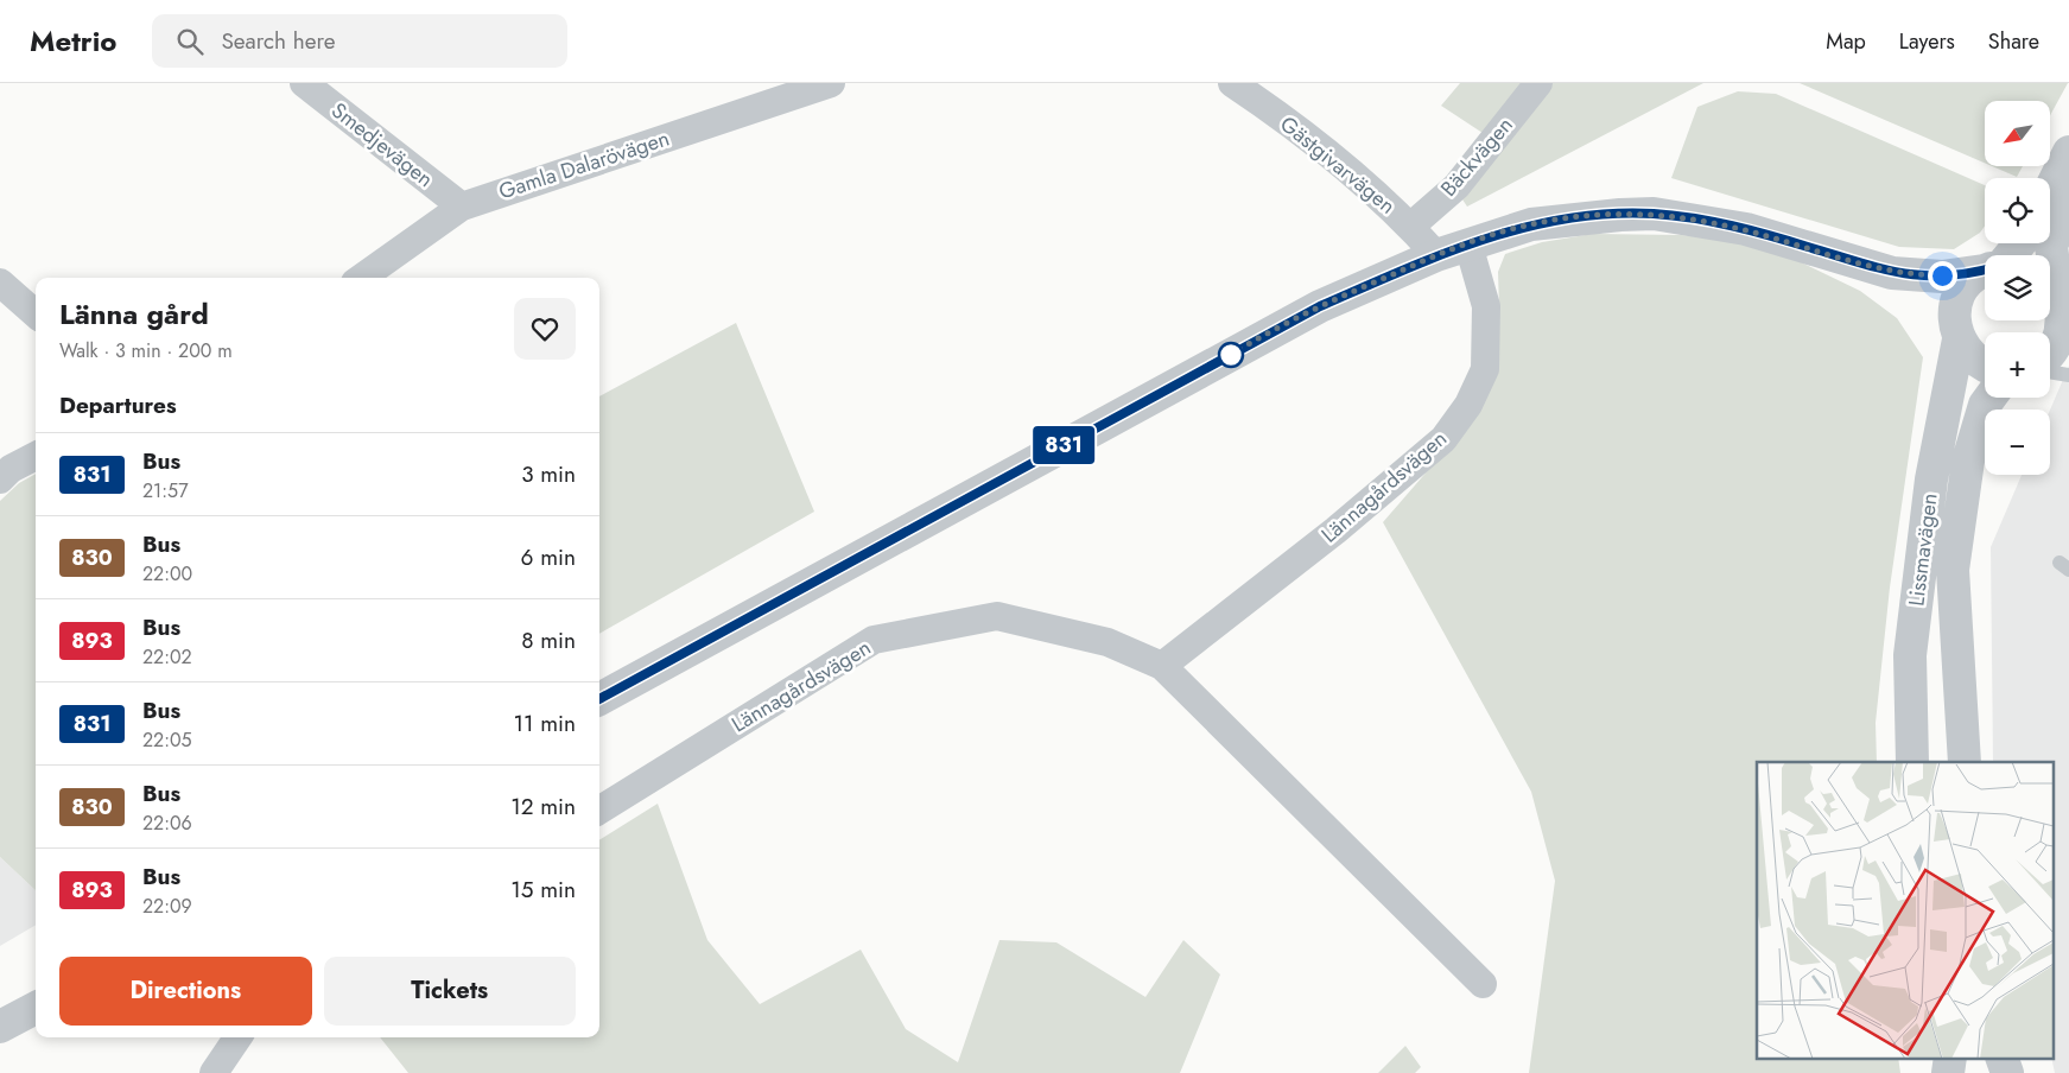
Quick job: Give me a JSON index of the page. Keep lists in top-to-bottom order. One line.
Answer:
{"streets":{"street":["Smedjevägen","Bäckvägen","Gamla Dalarövägen","Gästgivarvägen","Lännagårdsvägen","Lissmavägen"]},"crossings":[["Smedjevägen","Gamla Dalarövägen"],["Bäckvägen","Gästgivarvägen"]],"lines":["bus line 831"],"north":"bottom left","page":{"header":"Metrio","search":"Search here","nav":["Map","Layers","Share"],"on_map":"831","map_buttons":["+","−"],"heading":[["Länna gård","Walk · 3 min · 200 m"],"Departures"],"list":[{"mark":"831","name":"Bus","note":"21:57","value":"3 min"},{"mark":"830","name":"Bus","note":"22:00","value":"6 min"},{"mark":"893","name":"Bus","note":"22:02","value":"8 min"},{"mark":"831","name":"Bus","note":"22:05","value":"11 min"},{"mark":"830","name":"Bus","note":"22:06","value":"12 min"},{"mark":"893","name":"Bus","note":"22:09","value":"15 min"}],"buttons":["Directions","Tickets"]}}
